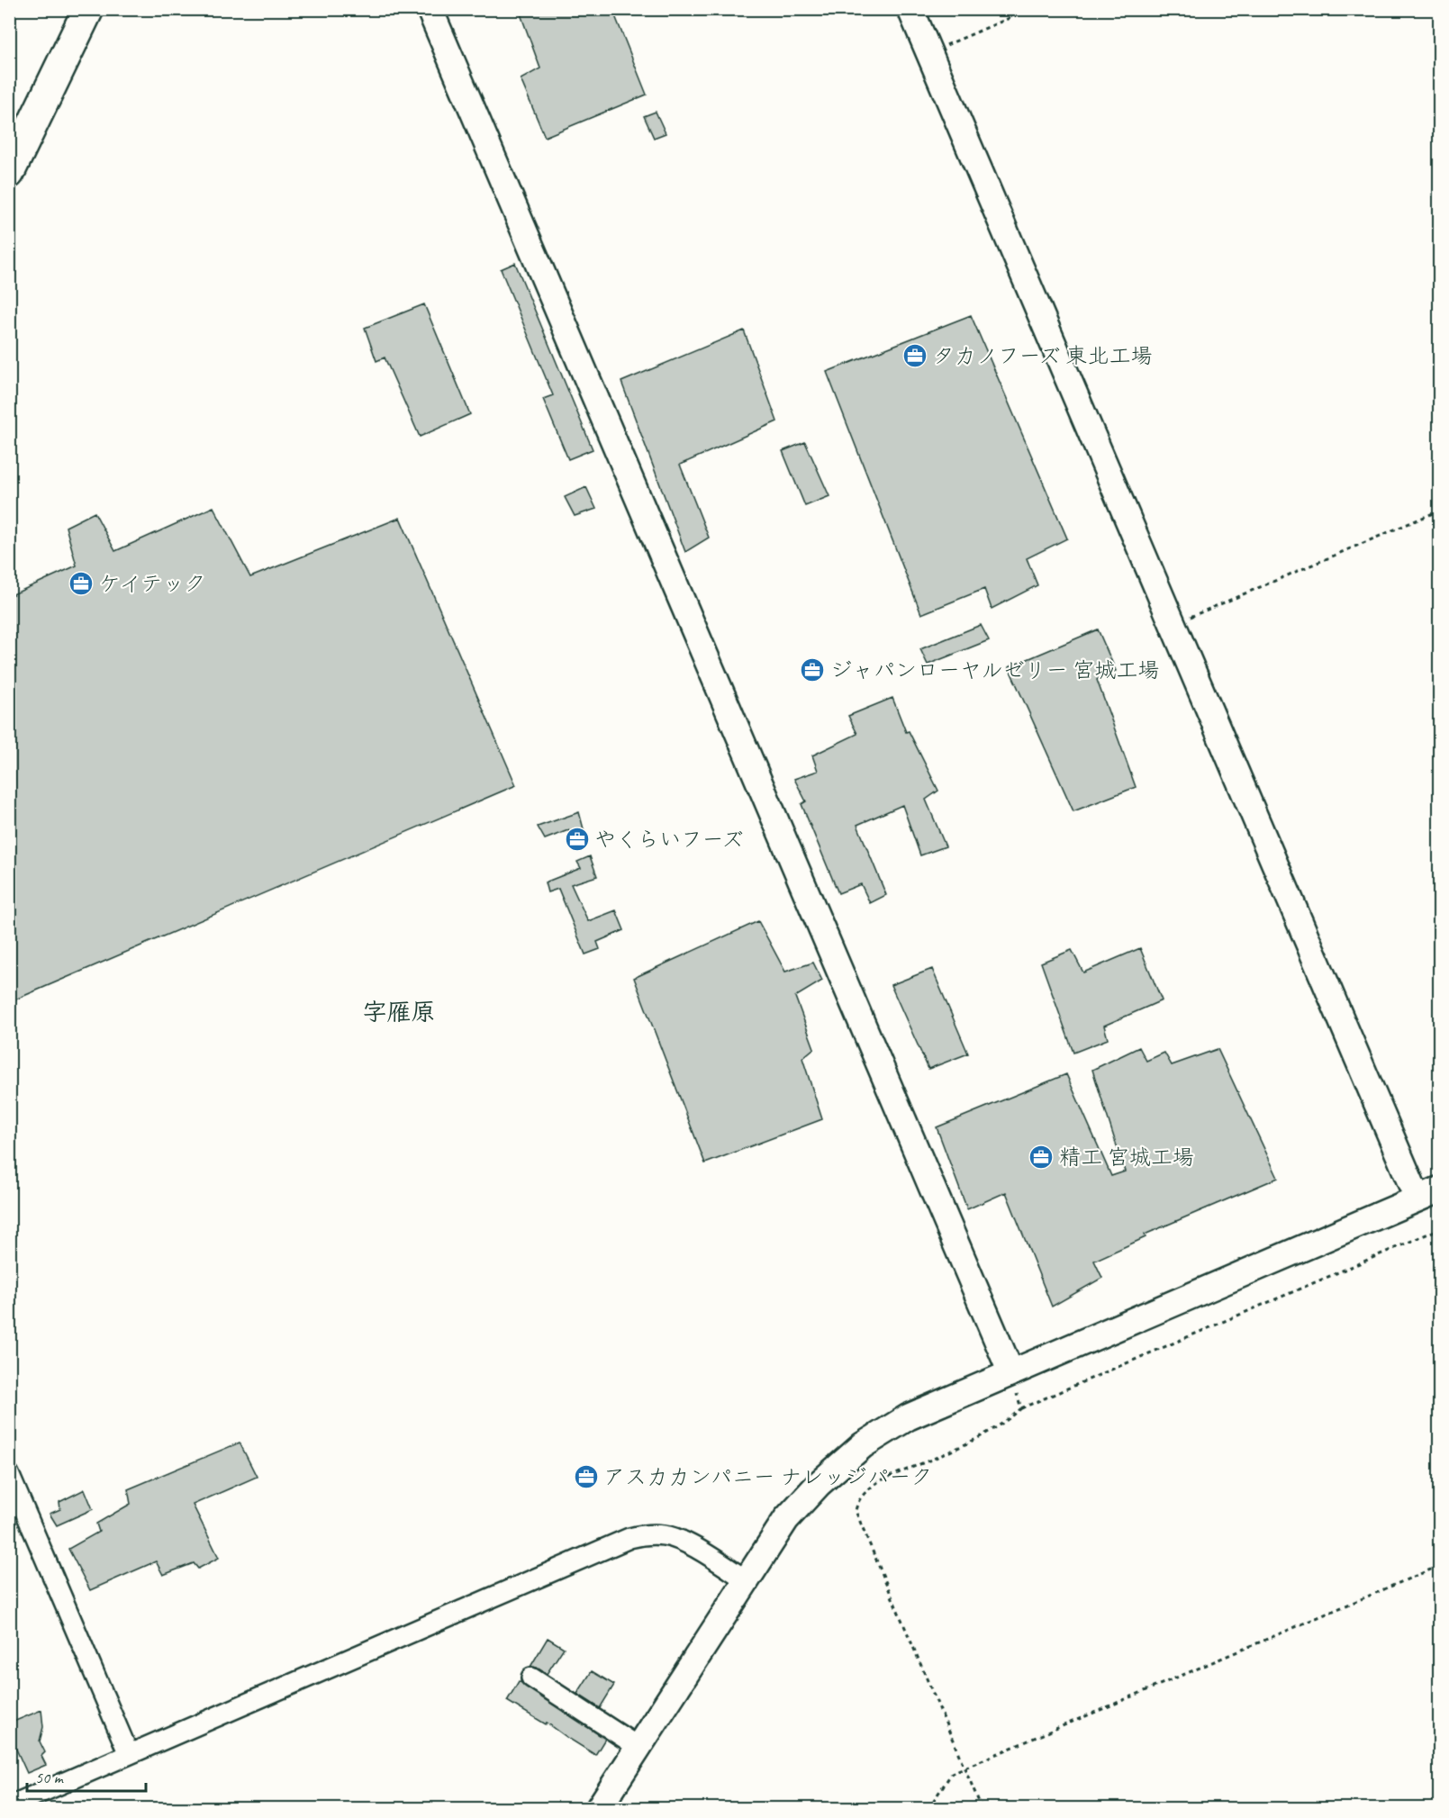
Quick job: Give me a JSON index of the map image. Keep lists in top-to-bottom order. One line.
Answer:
{"districts":["字雁原"],"places":{"office":["タカノフーズ 東北工場","ケイテック","ジャパンローヤルゼリー 宮城工場","やくらいフーズ","精工 宮城工場","アスカカンパニー ナレッジパーク"]},"scale_bar":"50 m"}
